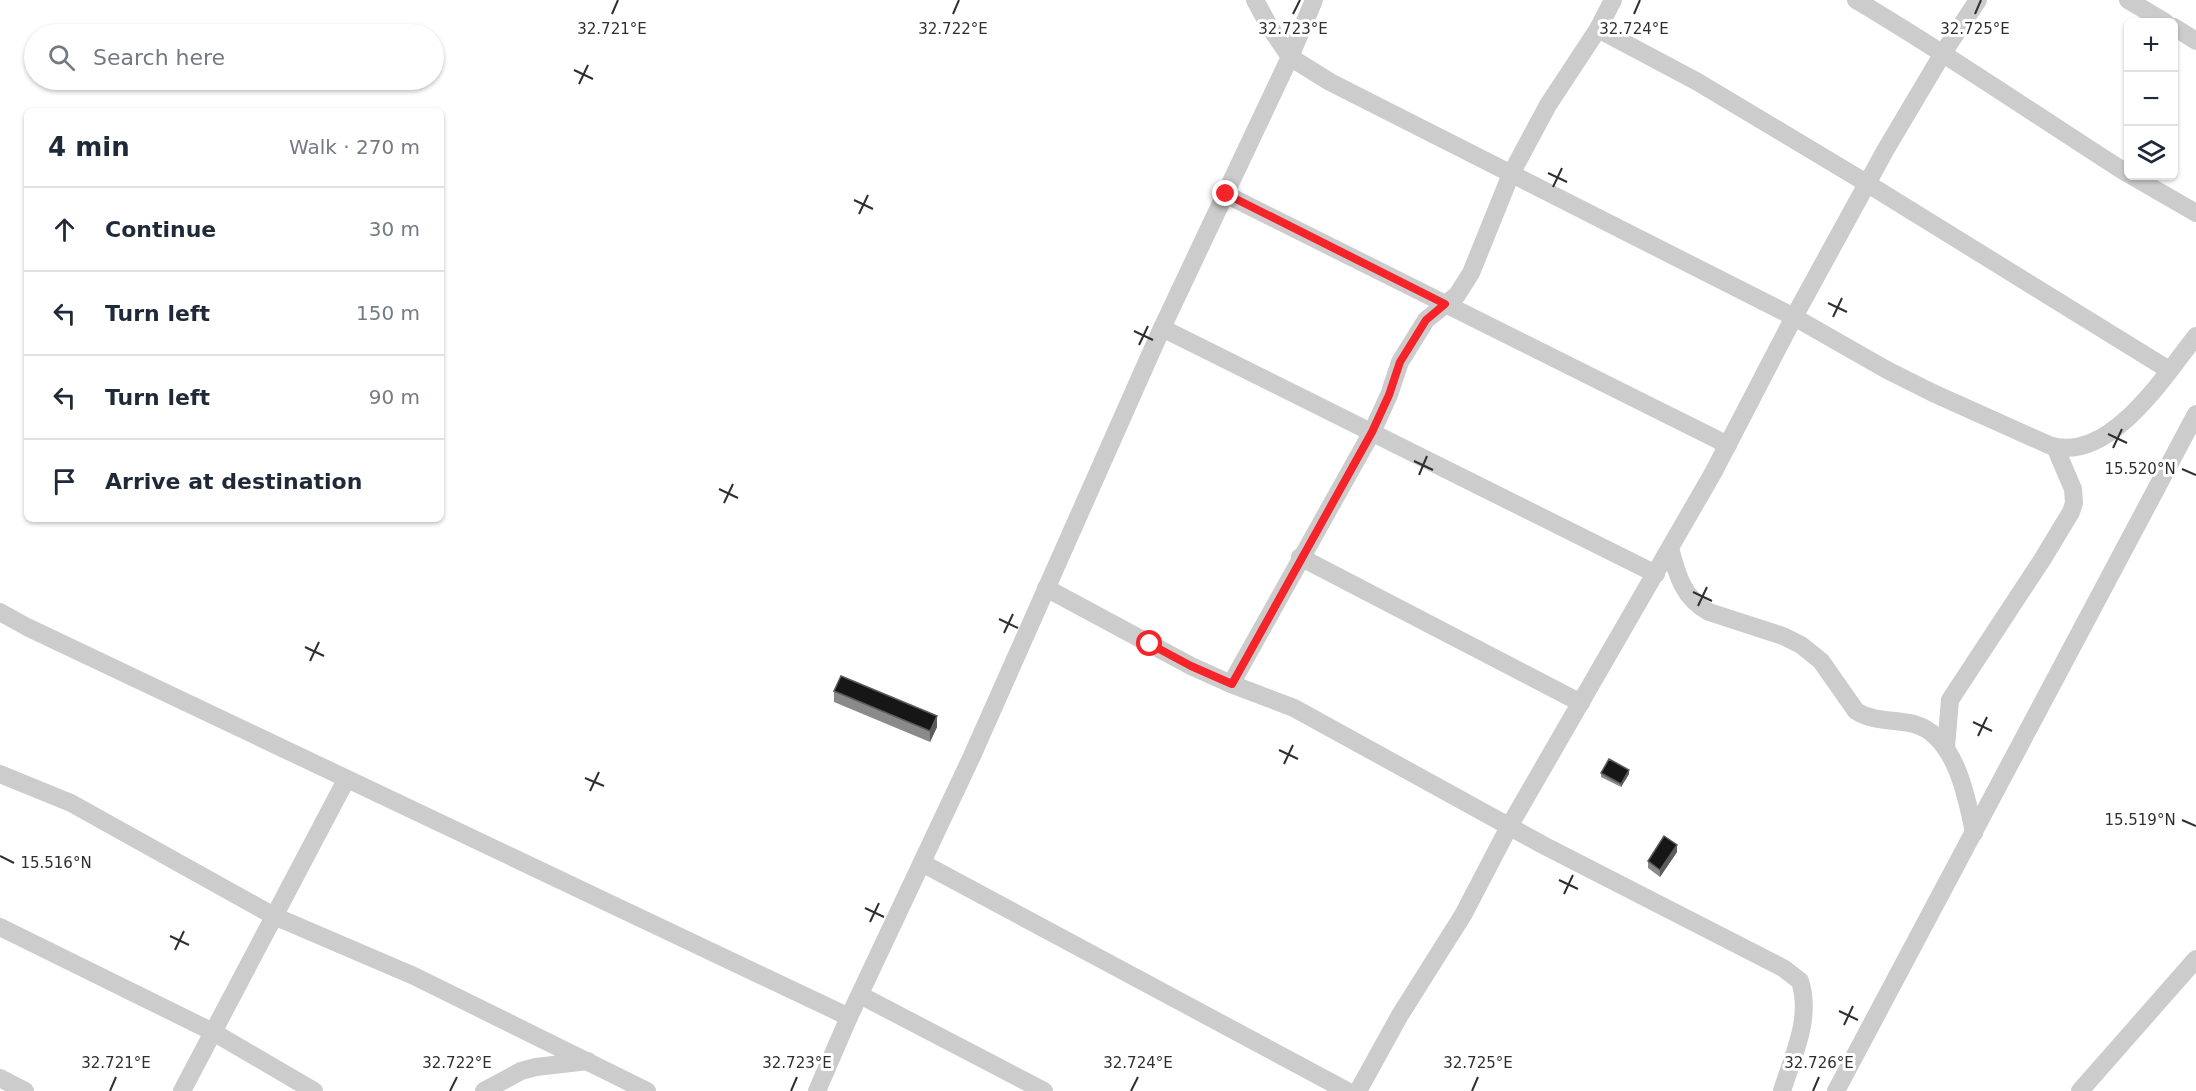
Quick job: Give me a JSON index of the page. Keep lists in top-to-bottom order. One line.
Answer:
{"page":{"map_buttons":["+","−"],"search":"Search here","heading":["4 min","Walk · 270 m"],"list":[["Continue","30 m"],["Turn left","150 m"],["Turn left","90 m"],"Arrive at destination"]},"coordinates":["32.721°E","32.722°E","32.723°E","32.724°E","32.725°E","15.520°N","15.519°N","15.516°N","32.726°E"]}
